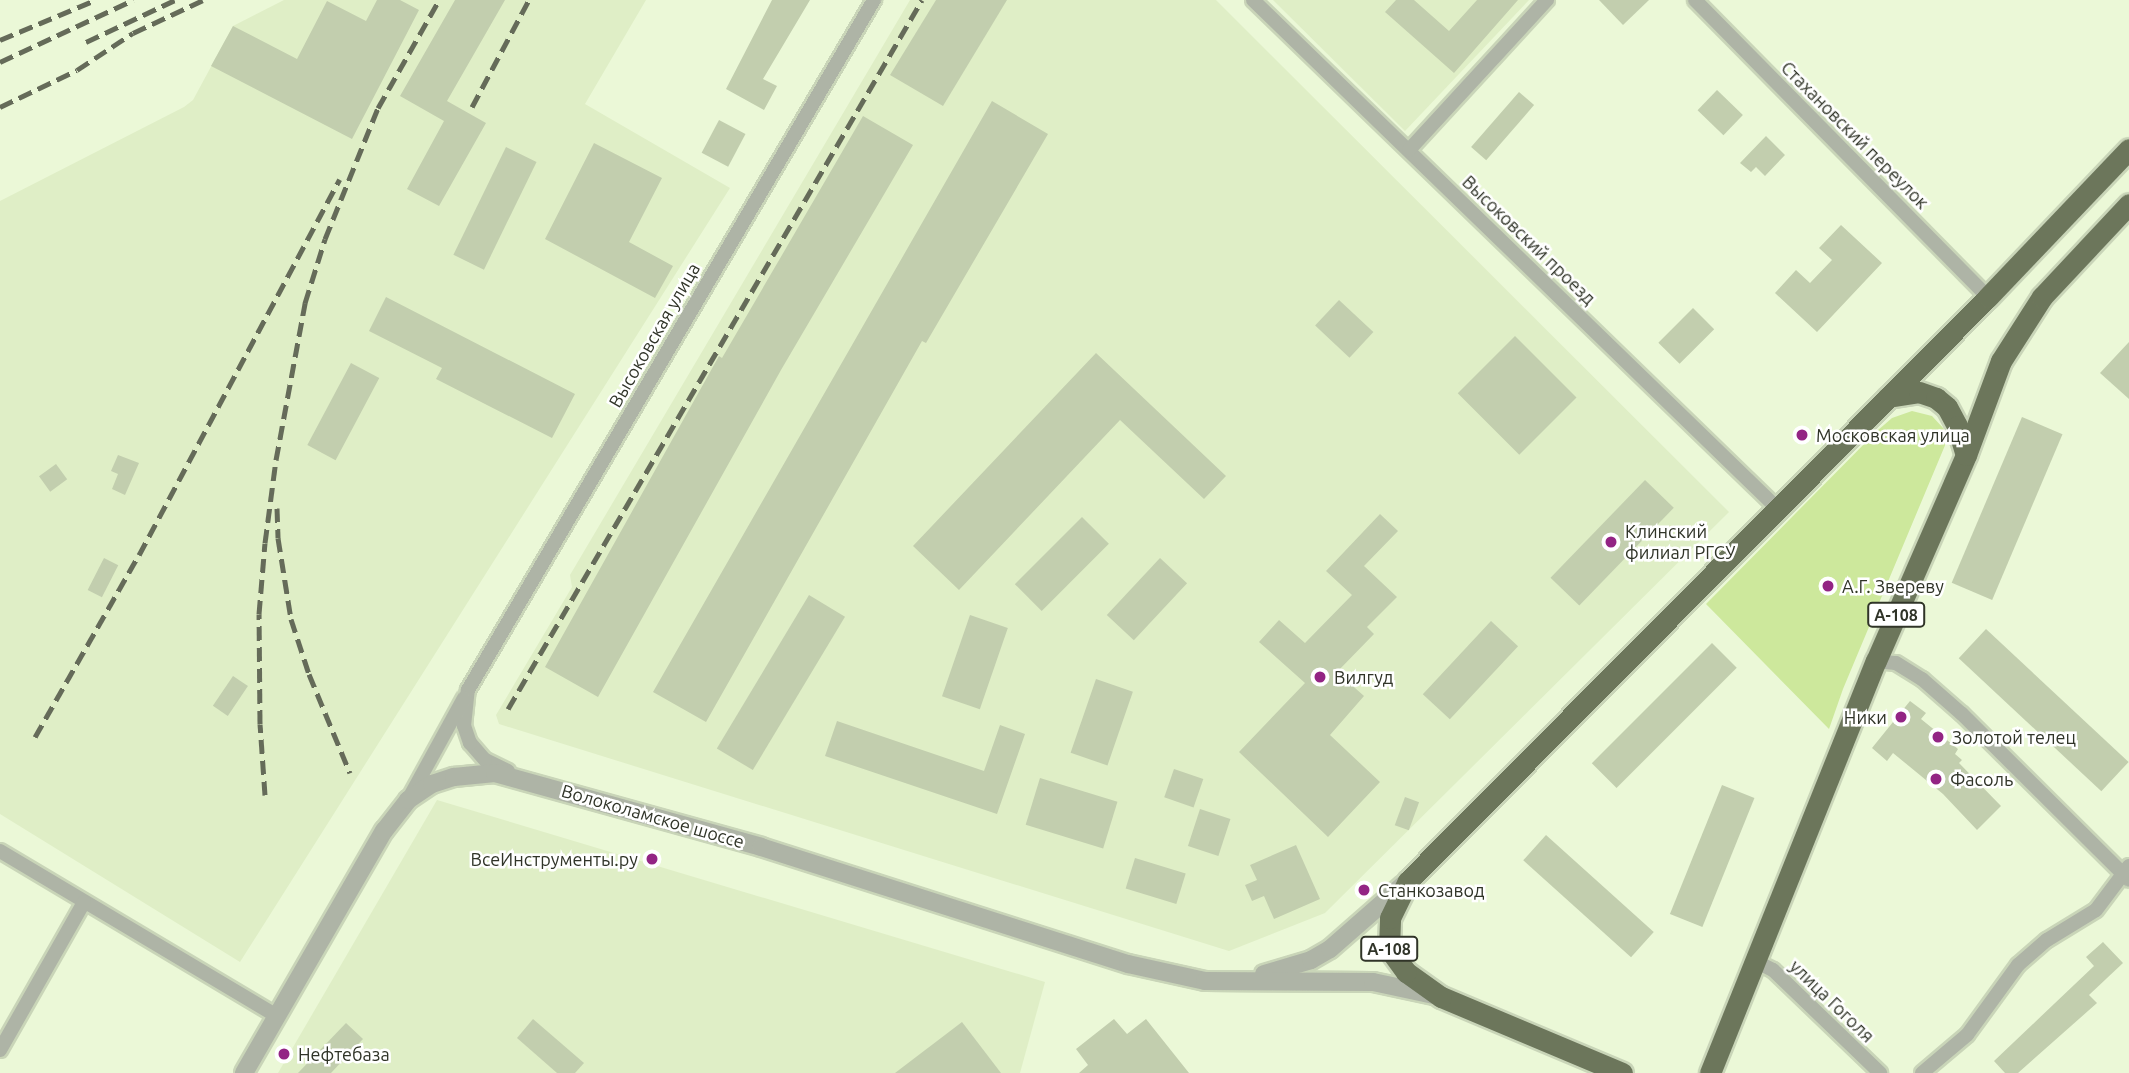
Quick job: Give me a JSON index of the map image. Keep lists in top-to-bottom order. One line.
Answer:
{"streets":{"highway":["А-108"],"street":["Стахановский переулок","Высоковский проезд","Высоковская улица","Волоколамское шоссе","улица Гоголя"]},"crossings":[["Стахановский переулок","А-108"],["Высоковский проезд","А-108"],["Высоковская улица","Волоколамское шоссе"],["А-108","Волоколамское шоссе"],["А-108","улица Гоголя"]],"places":["Московская улица","Клинский филиал РГСУ","А.Г. Звереву","Вилгуд","Ники","Золотой телец","Фасоль","ВсеИнструменты.ру","Станкозавод","Нефтебаза"]}
